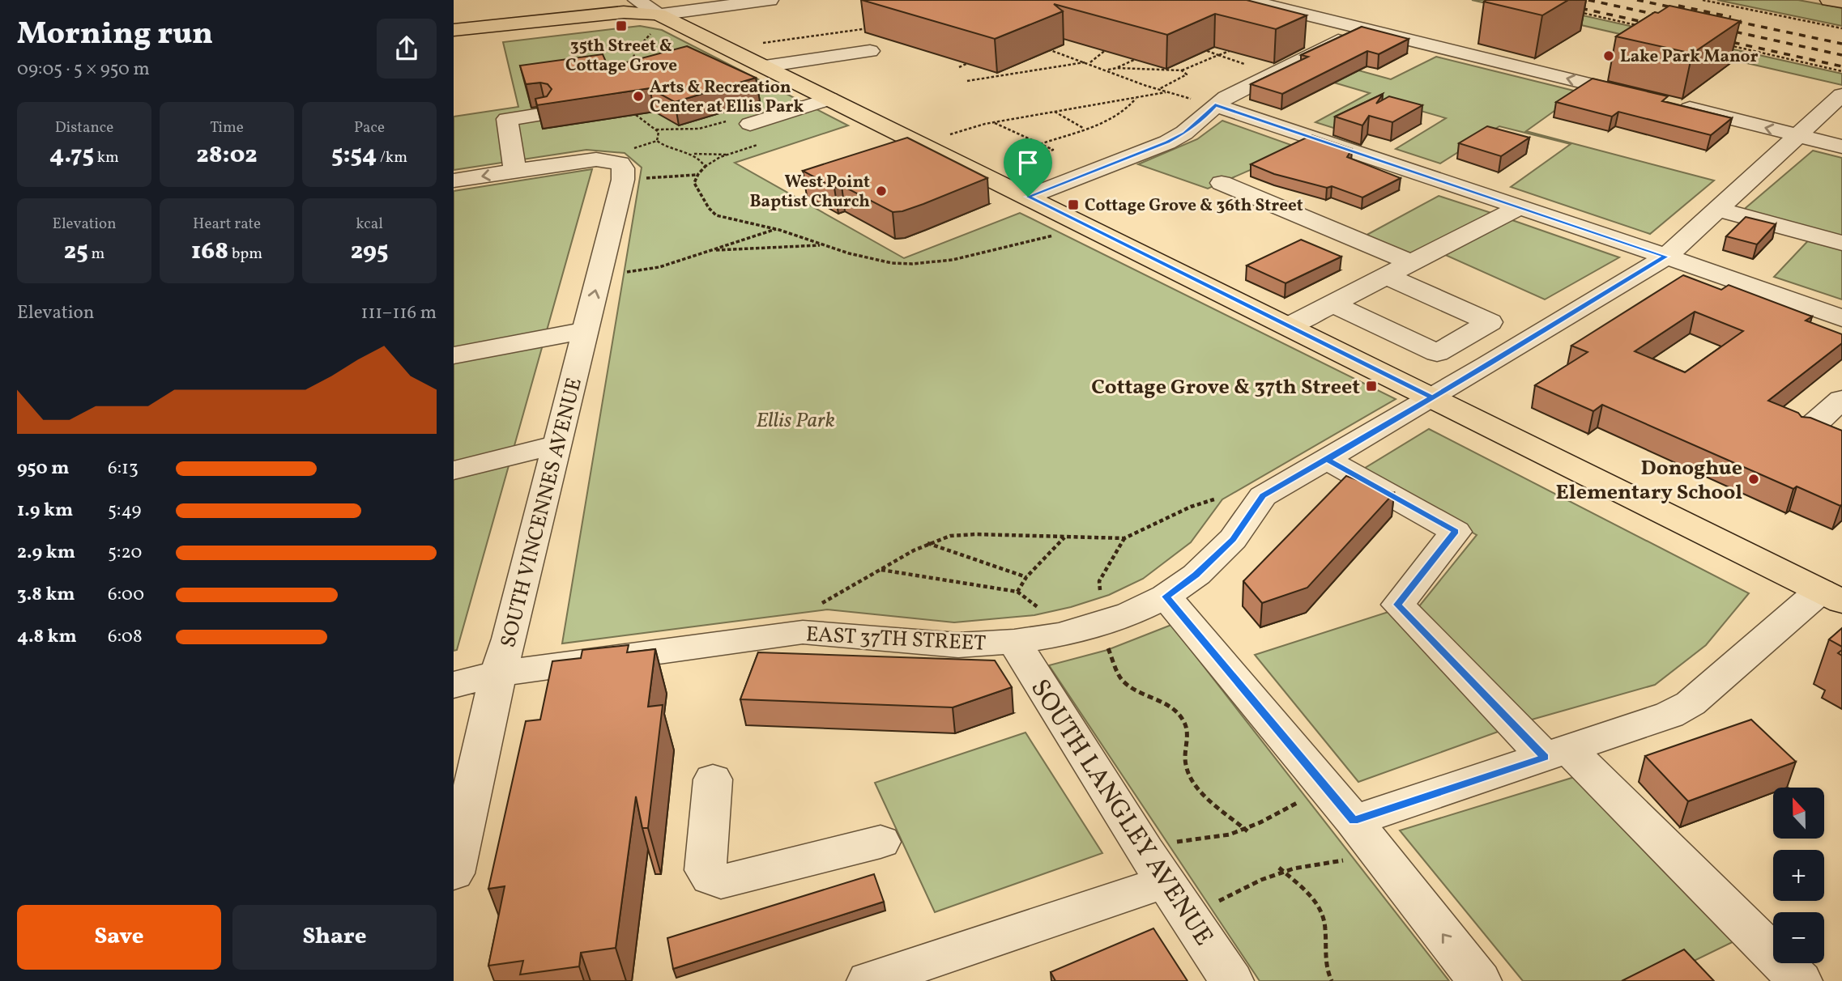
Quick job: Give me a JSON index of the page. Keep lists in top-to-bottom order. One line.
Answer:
{"streets":{"street":["SOUTH VINCENNES AVENUE","EAST 37TH STREET","SOUTH LANGLEY AVENUE"]},"crossings":[["SOUTH VINCENNES AVENUE","EAST 37TH STREET"],["EAST 37TH STREET","SOUTH LANGLEY AVENUE"]],"parks":["Ellis Park"],"places":{"transit":["35th Street & Cottage Grove","Cottage Grove & 36th Street","Cottage Grove & 37th Street"],"other":["Lake Park Manor","Arts & Recreation Center at Ellis Park","West Point Baptist Church","Donoghue Elementary School"]},"north":"top","page":{"heading":["Morning run","09:05 · 5 × 950 m"],"stats":[["Distance","4.75 km"],["Time","28:02"],["Pace","5:54 /km"],["Elevation","25 m"],["Heart rate","168 bpm"],["kcal","295"]],"chart":["Elevation","111–116 m"],"list":[{"name":"950 m","note":"6:13"},{"name":"1.9 km","note":"5:49"},{"name":"2.9 km","note":"5:20"},{"name":"3.8 km","note":"6:00"},{"name":"4.8 km","note":"6:08"}],"map_buttons":["+","−"],"buttons":["Save","Share"]}}
